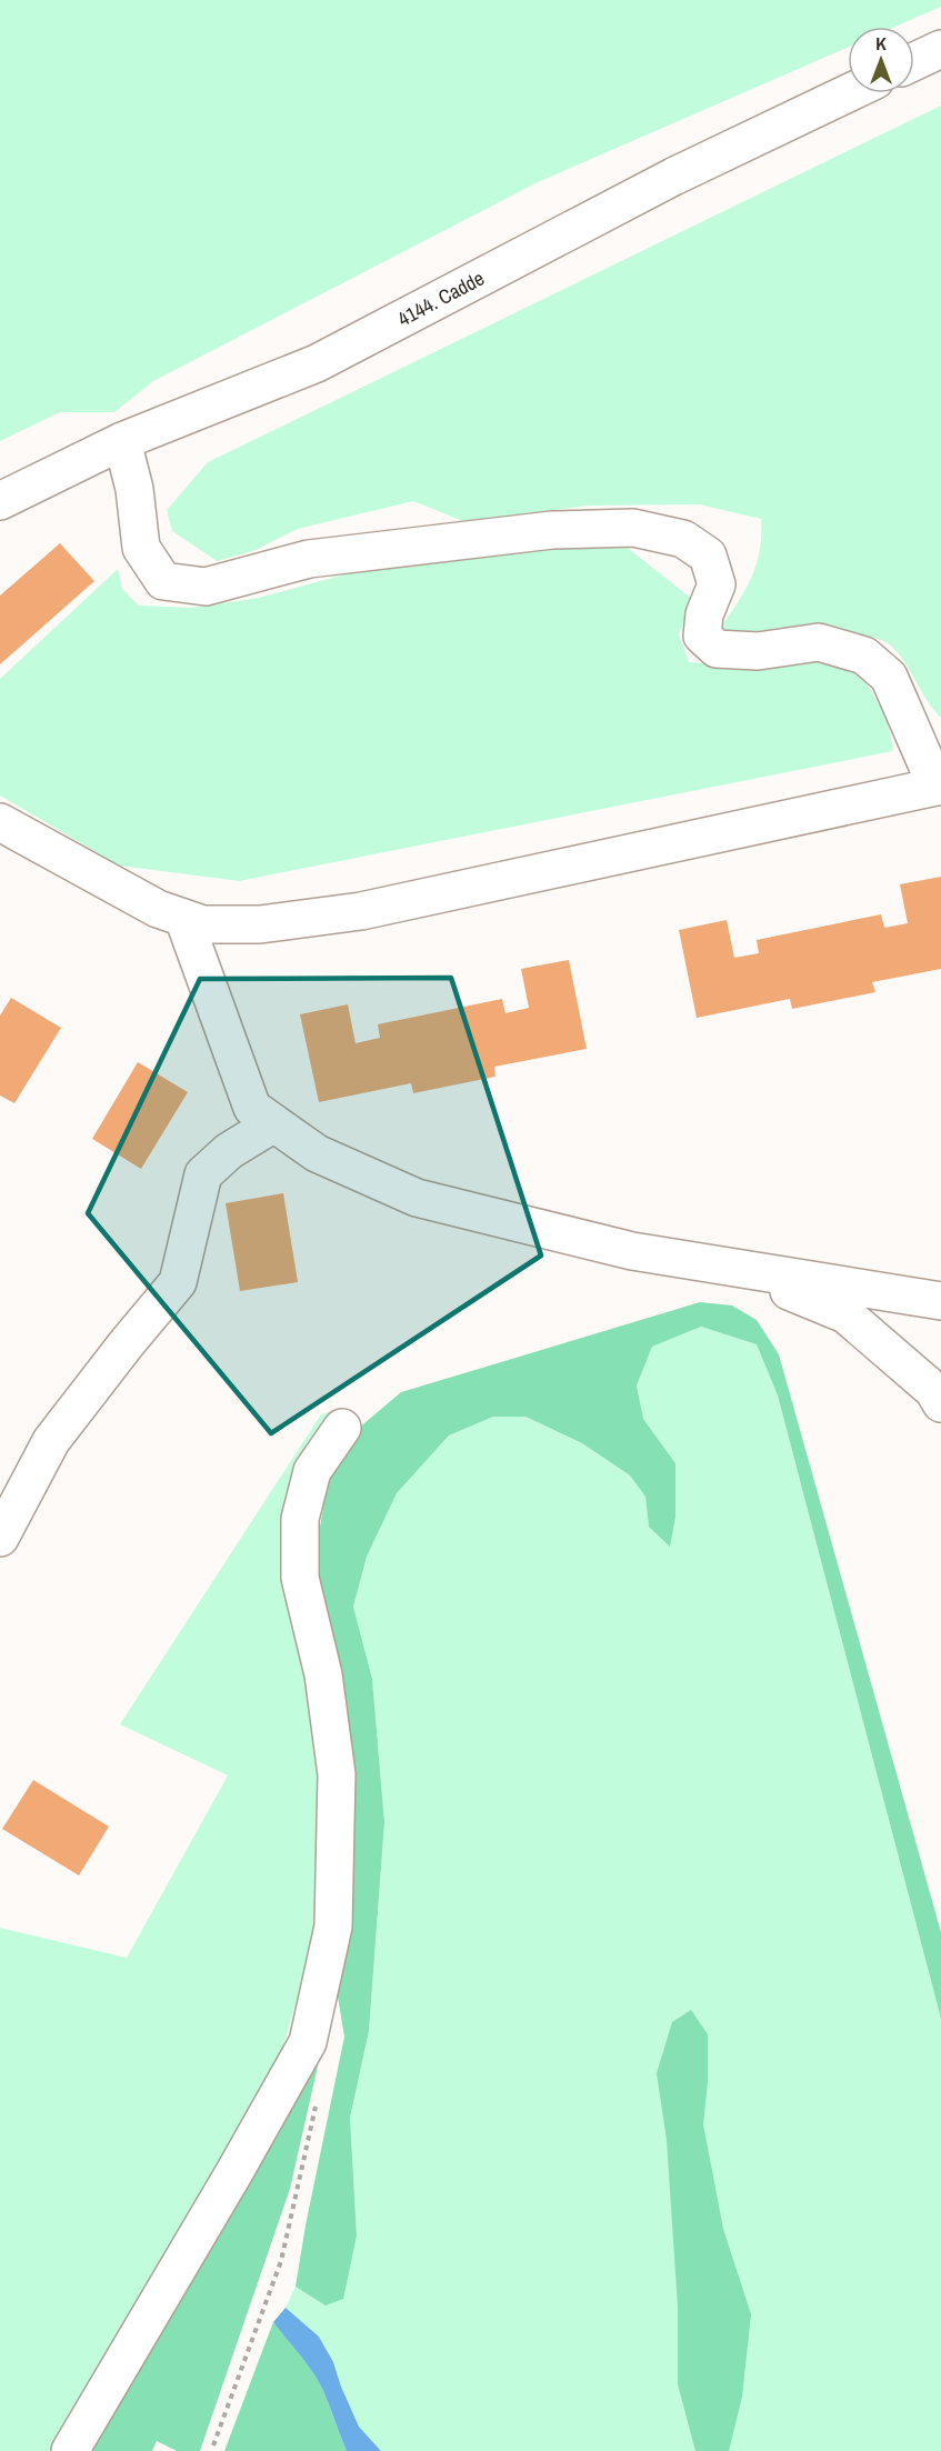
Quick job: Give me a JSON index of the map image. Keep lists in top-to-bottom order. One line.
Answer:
{"streets":{"street":["4144. Cadde"]},"north":"top"}
